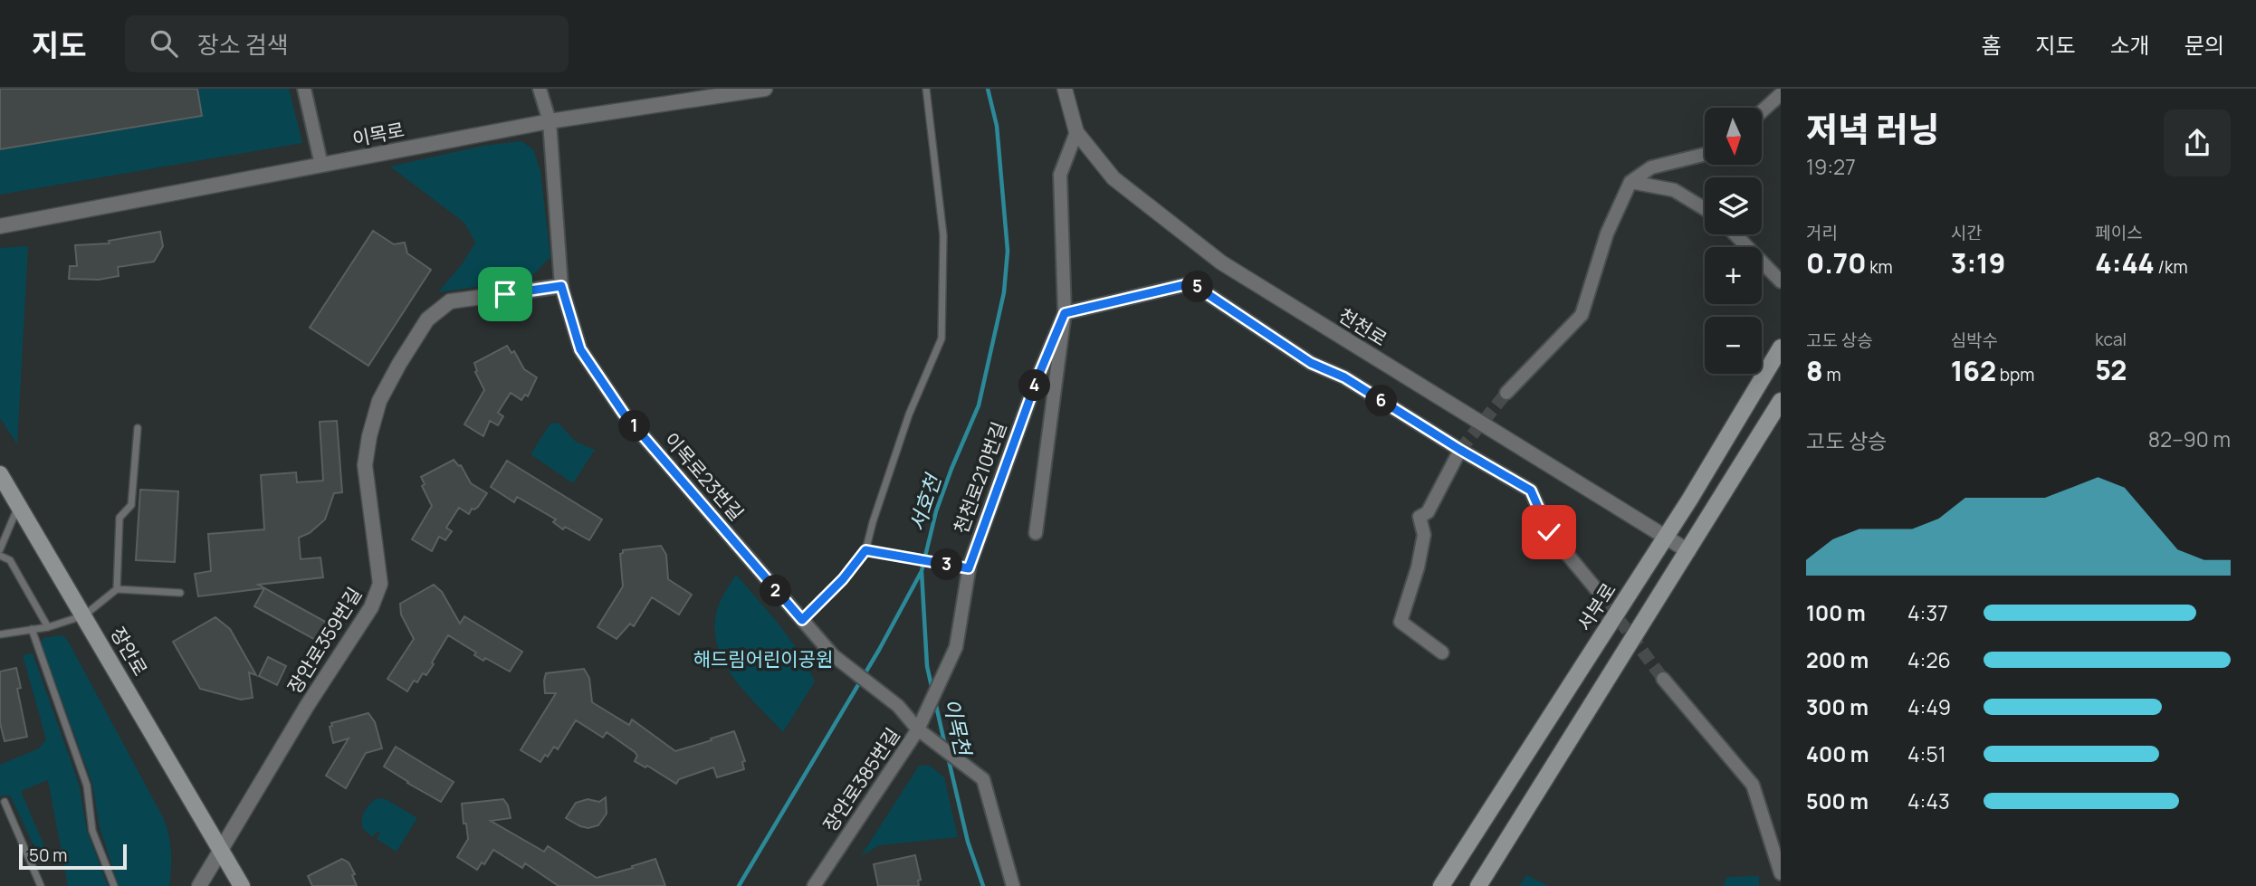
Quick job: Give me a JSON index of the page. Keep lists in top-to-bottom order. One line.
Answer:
{"streets":{"main road":["서부로","장안로"],"street":["이목로","천천로","이목로23번길","천천로210번길","장안로359번길","장안로385번길"]},"crossings":[["이목로","이목로23번길"],["천천로","천천로210번길"],["천천로","서부로"],["이목로23번길","천천로210번길"],["이목로23번길","장안로359번길"],["이목로23번길","장안로385번길"],["천천로210번길","장안로385번길"],["장안로359번길","장안로"]],"water":["서호천","이목천"],"parks":["해드림어린이공원"],"scale_bar":"50 m","north":"bottom","page":{"header":"지도","search":"장소 검색","nav":["홈","지도","소개","문의"],"heading":["저녁 러닝","19:27"],"map_buttons":["+","−"],"stats":[["거리","0.70 km"],["시간","3:19"],["페이스","4:44 /km"],["고도 상승","8 m"],["심박수","162 bpm"],["kcal","52"]],"pins":["5","4","6","1","3","2"],"chart":["고도 상승","82–90 m"],"list":[{"name":"100 m","note":"4:37"},{"name":"200 m","note":"4:26"},{"name":"300 m","note":"4:49"},{"name":"400 m","note":"4:51"},{"name":"500 m","note":"4:43"}],"scale":"50 m"}}
